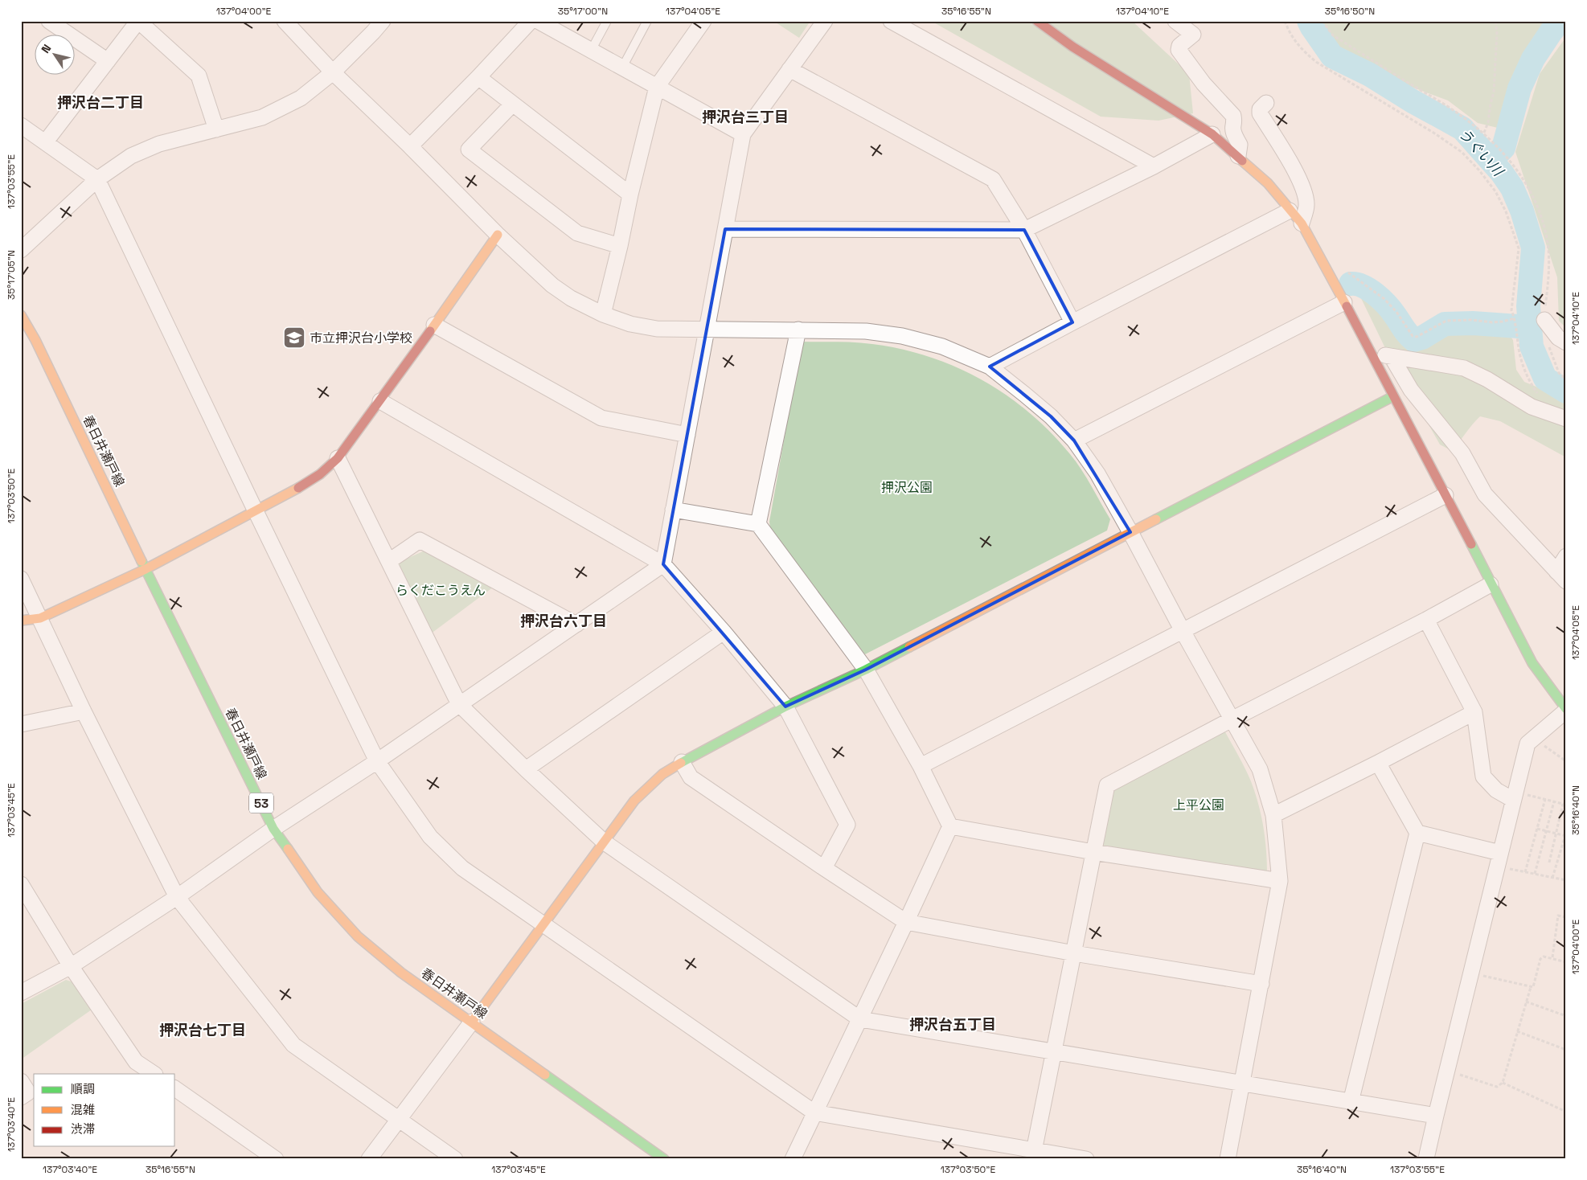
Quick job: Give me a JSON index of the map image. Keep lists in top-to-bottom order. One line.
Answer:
{"streets":{"street":["春日井瀬戸線","53"]},"districts":["押沢台二丁目","押沢台三丁目","押沢台六丁目","押沢台五丁目","押沢台七丁目"],"water":["うぐい川"],"parks":["押沢公園","らくだこうえん","上平公園"],"places":{"school or university":["市立押沢台小学校"]},"legend":["順調","混雑","渋滞"],"north":"top left","coordinates":["137°04'00\"E","35°17'00\"N","137°04'05\"E","35°16'55\"N","137°04'10\"E","35°16'50\"N","137°03'55\"E","35°17'05\"N","137°03'50\"E","35°16'40\"N","137°03'45\"E","137°03'40\"E"]}
